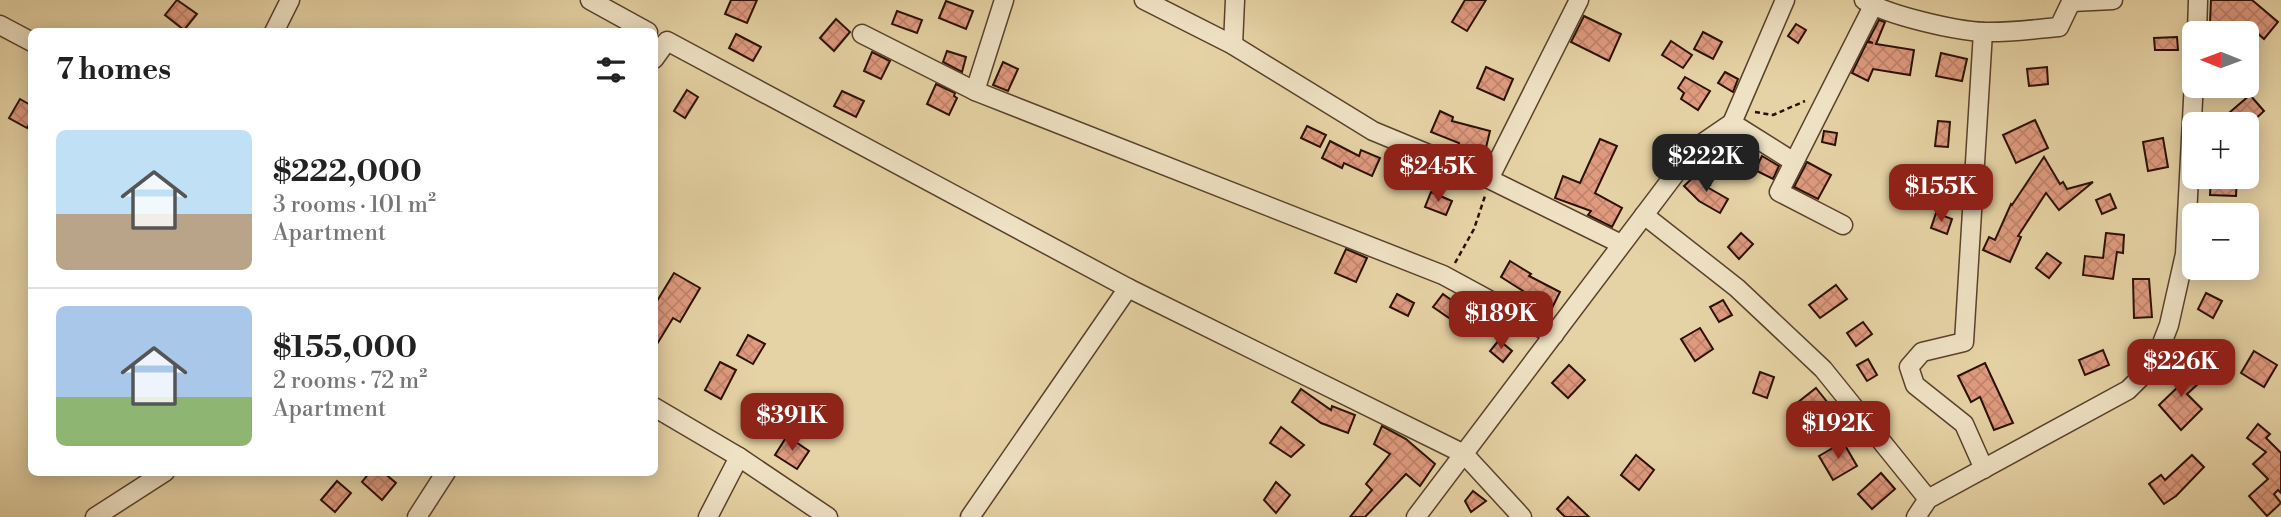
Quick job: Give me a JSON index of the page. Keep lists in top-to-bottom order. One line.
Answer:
{"north":"left","page":{"map_buttons":["+","−"],"heading":"7 homes","list":[{"name":"$222,000","note":"3 rooms · 101 m² · Apartment"},{"name":"$155,000","note":"2 rooms · 72 m² · Apartment"}],"price":["$222K","$245K","$155K","$189K","$226K","$391K","$192K"]}}
